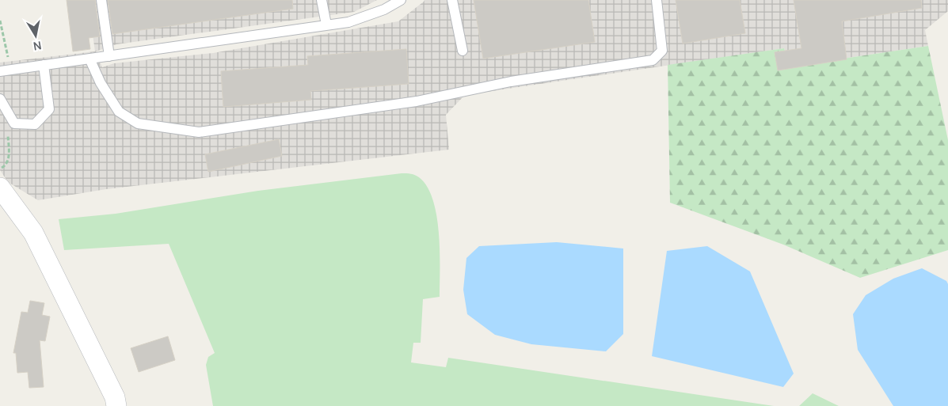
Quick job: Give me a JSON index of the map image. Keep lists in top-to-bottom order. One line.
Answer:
{"north":"bottom"}
